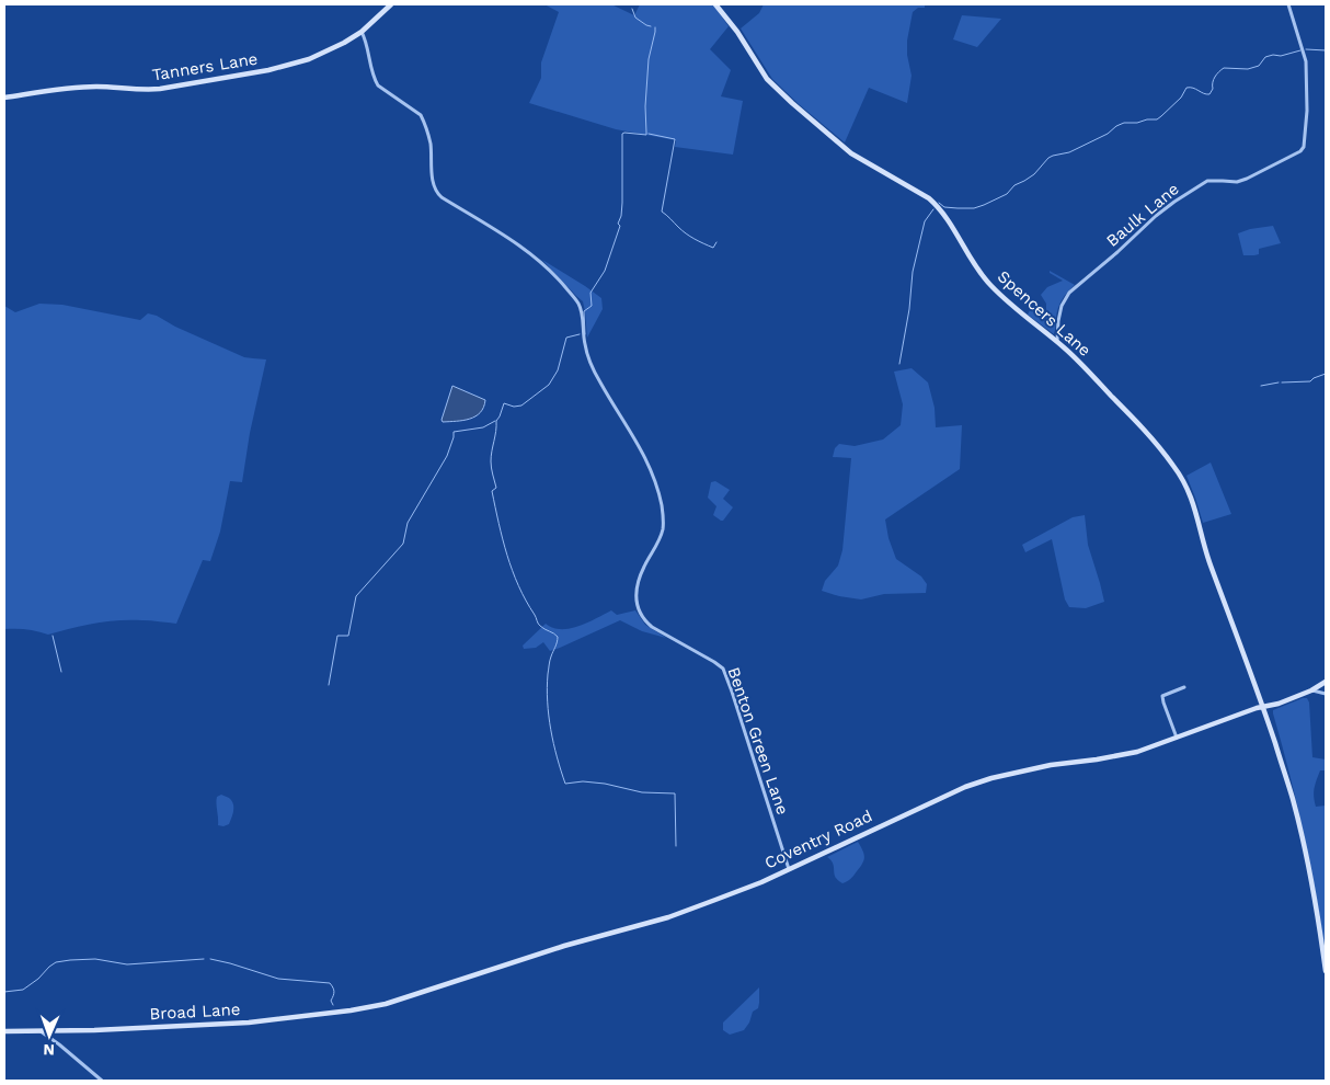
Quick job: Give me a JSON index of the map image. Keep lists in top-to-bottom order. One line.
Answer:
{"streets":{"street":["Tanners Lane","Baulk Lane","Spencers Lane","Benton Green Lane","Coventry Road","Broad Lane"]},"crossings":[["Tanners Lane","Benton Green Lane"],["Baulk Lane","Spencers Lane"],["Spencers Lane","Coventry Road"],["Benton Green Lane","Coventry Road"],["Coventry Road","Broad Lane"]],"north":"bottom"}
